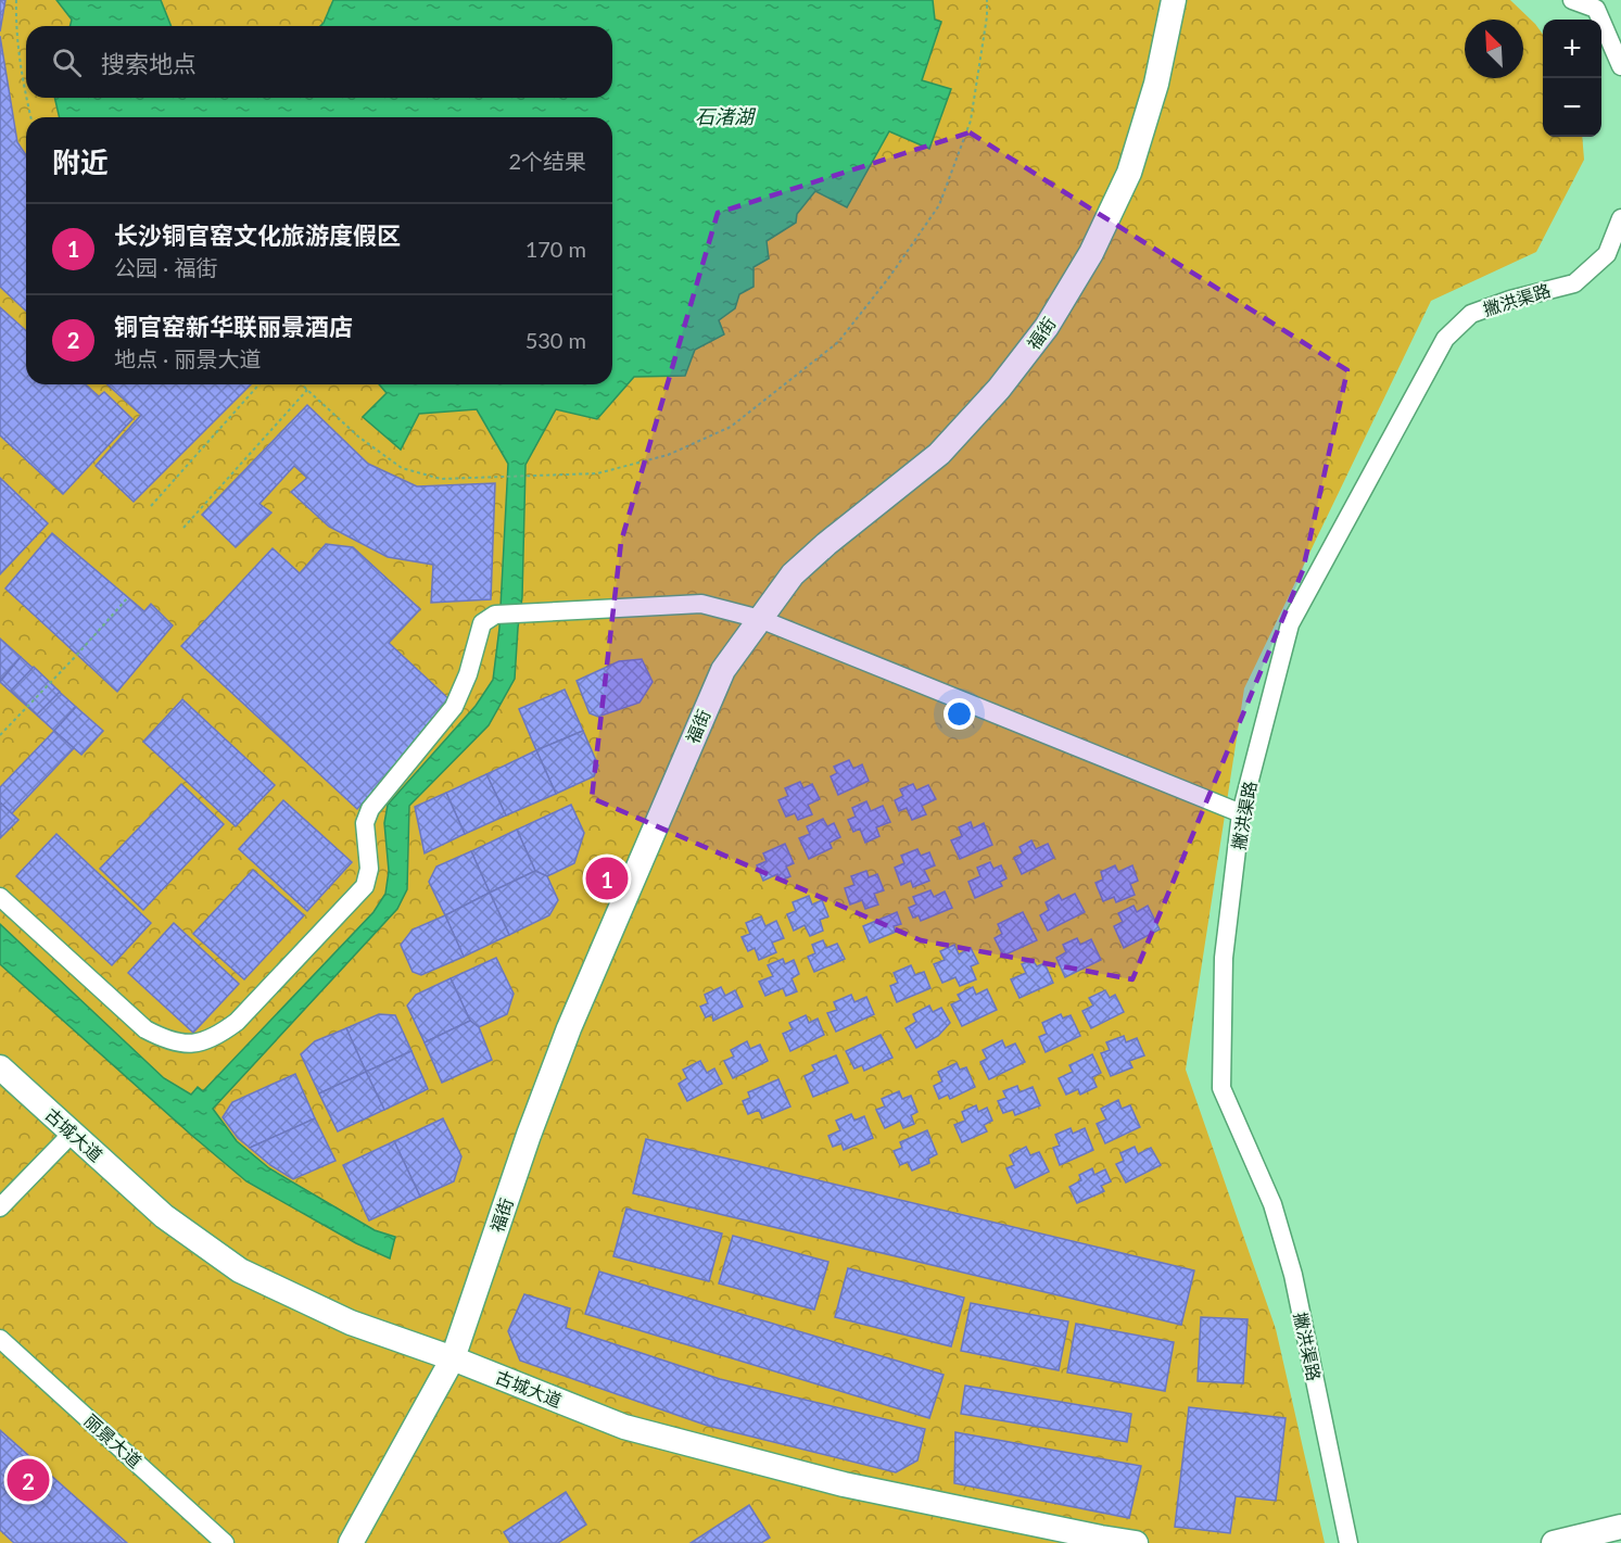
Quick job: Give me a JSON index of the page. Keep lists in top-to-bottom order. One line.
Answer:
{"streets":{"street":["撇洪渠路","福街","古城大道","丽景大道"]},"crossings":[["福街","古城大道"]],"water":["石渚湖"],"north":"top left","page":{"map_buttons":["+","−"],"search":"搜索地点","heading":["附近","2个结果"],"list":[{"mark":"1","name":"长沙铜官窑文化旅游度假区","note":"公园 · 福街","value":"170 m"},{"mark":"2","name":"铜官窑新华联丽景酒店","note":"地点 · 丽景大道","value":"530 m"}],"pins":["1","2"]}}
